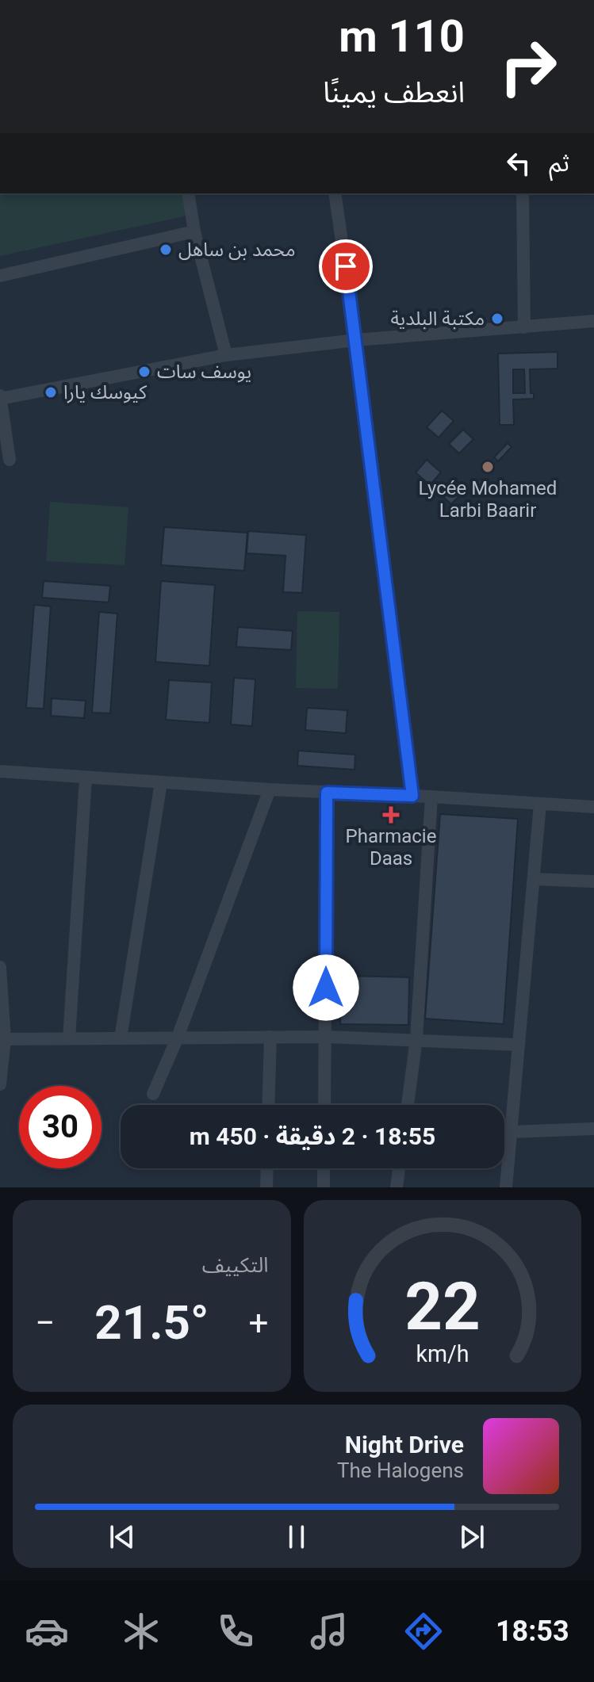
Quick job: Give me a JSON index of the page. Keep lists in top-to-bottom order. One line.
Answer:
{"places":{"other":["محمد بن ساهل","مكتبة البلدية","يوسف سات","كيوسك يارا","Lycée Mohamed Larbi Baarir"],"health":["Pharmacie Daas"]},"page":{"turn":["110 m","انعطف يمينًا"],"then":"ثم","limit":"30","trip":"18:55 · 2 دقيقة · 450 m","tile":"التكييف","heat":["−","21.5°","+"],"song":["Night Drive","The Halogens"],"tabs":"18:53","gauge":["22","km/h"]}}
